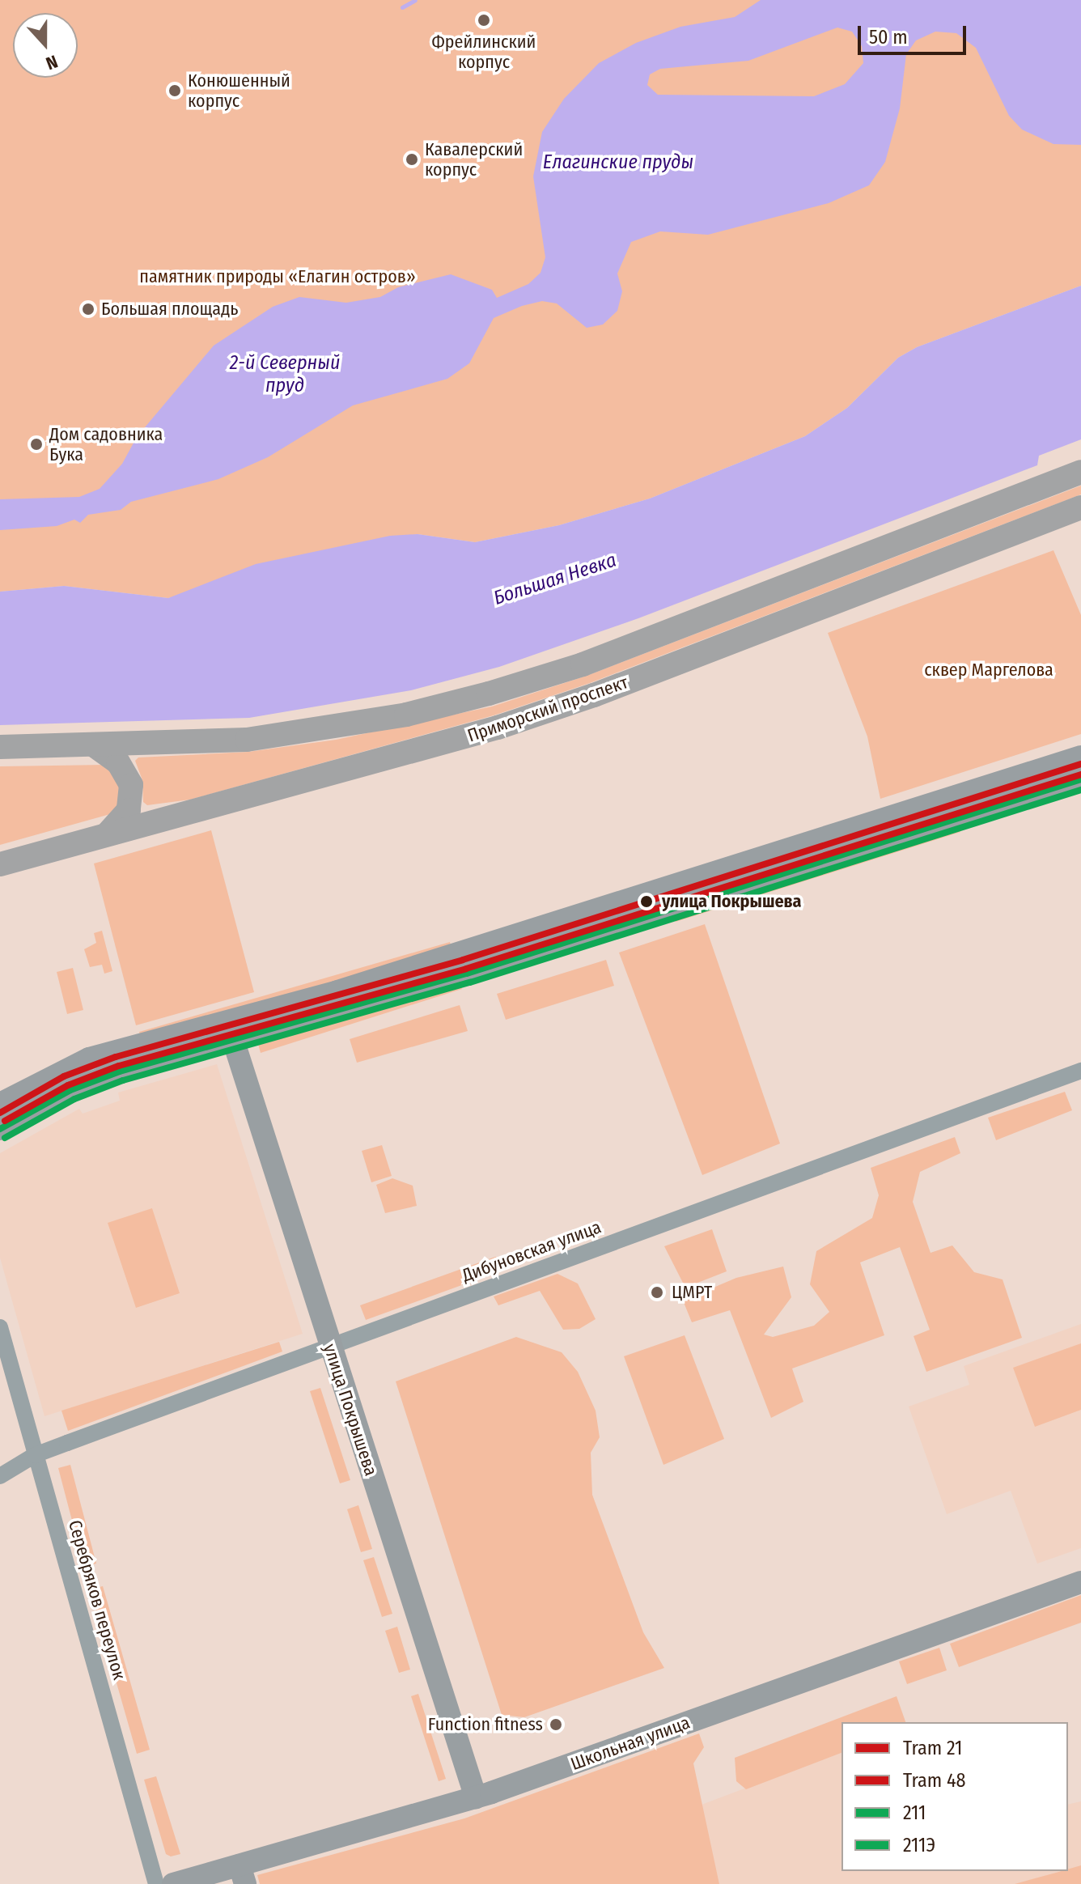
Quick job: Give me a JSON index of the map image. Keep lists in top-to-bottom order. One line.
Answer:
{"streets":{"main road":["Приморский проспект","улица Покрышева","Школьная улица"],"street":["Дибуновская улица","Серебряков переулок"]},"crossings":[["Дибуновская улица","улица Покрышева"],["Дибуновская улица","Серебряков переулок"],["улица Покрышева","Школьная улица"]],"water":["Елагинские пруды","2-й Северный пруд","Большая Невка"],"parks":["памятник природы «Елагин остров»","сквер Маргелова"],"places":["Фрейлинский корпус","Конюшенный корпус","Кавалерский корпус","Большая площадь","Дом садовника Бука","улица Покрышева","ЦМРТ","Function fitness"],"lines":["tram line 21","tram line 48","transit line 211","transit line 211Э"],"legend":["Tram 21","Tram 48","211","211Э"],"scale_bar":"50 m","north":"bottom"}
